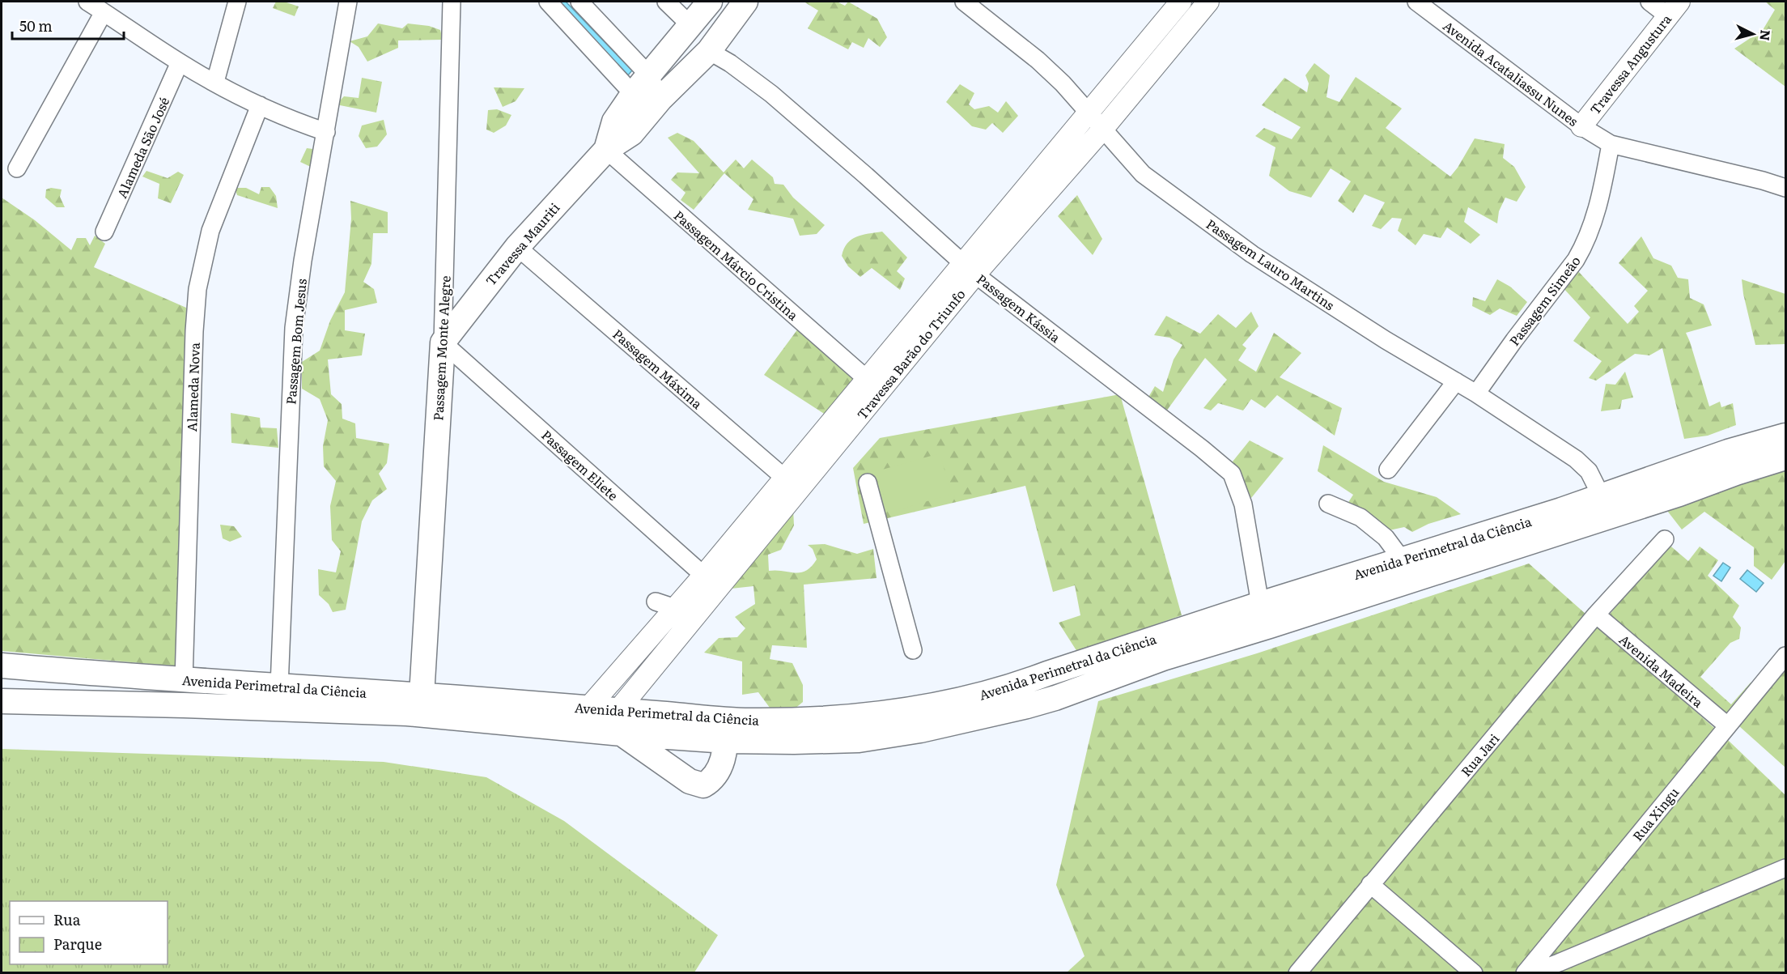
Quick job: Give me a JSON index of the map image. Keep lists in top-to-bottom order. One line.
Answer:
{"streets":{"main road":["Travessa Mauriti","Passagem Monte Alegre","Avenida Perimetral da Ciência"],"street":["Travessa Angustura","Avenida Acataliassu Nunes","Alameda São José","Passagem Lauro Martins","Passagem Márcio Cristina","Passagem Simeão","Passagem Kássia","Passagem Bom Jesus","Travessa Barão do Triunfo","Passagem Máxima","Alameda Nova","Passagem Eliete","Avenida Madeira","Rua Jari","Rua Xingu"]},"crossings":[["Travessa Angustura","Avenida Acataliassu Nunes"],["Travessa Mauriti","Passagem Márcio Cristina"],["Travessa Mauriti","Passagem Kássia"],["Travessa Mauriti","Passagem Monte Alegre"],["Travessa Mauriti","Passagem Máxima"],["Travessa Mauriti","Passagem Eliete"],["Passagem Lauro Martins","Passagem Simeão"],["Passagem Lauro Martins","Travessa Barão do Triunfo"],["Passagem Lauro Martins","Avenida Perimetral da Ciência"],["Passagem Márcio Cristina","Travessa Barão do Triunfo"],["Passagem Kássia","Travessa Barão do Triunfo"],["Passagem Kássia","Avenida Perimetral da Ciência"],["Passagem Bom Jesus","Avenida Perimetral da Ciência"],["Passagem Monte Alegre","Passagem Eliete"],["Passagem Monte Alegre","Avenida Perimetral da Ciência"],["Travessa Barão do Triunfo","Passagem Máxima"],["Travessa Barão do Triunfo","Passagem Eliete"],["Travessa Barão do Triunfo","Avenida Perimetral da Ciência"],["Alameda Nova","Avenida Perimetral da Ciência"],["Avenida Madeira","Rua Jari"],["Avenida Madeira","Rua Xingu"]],"legend":["Rua","Parque"],"scale_bar":"50 m","north":"right"}
